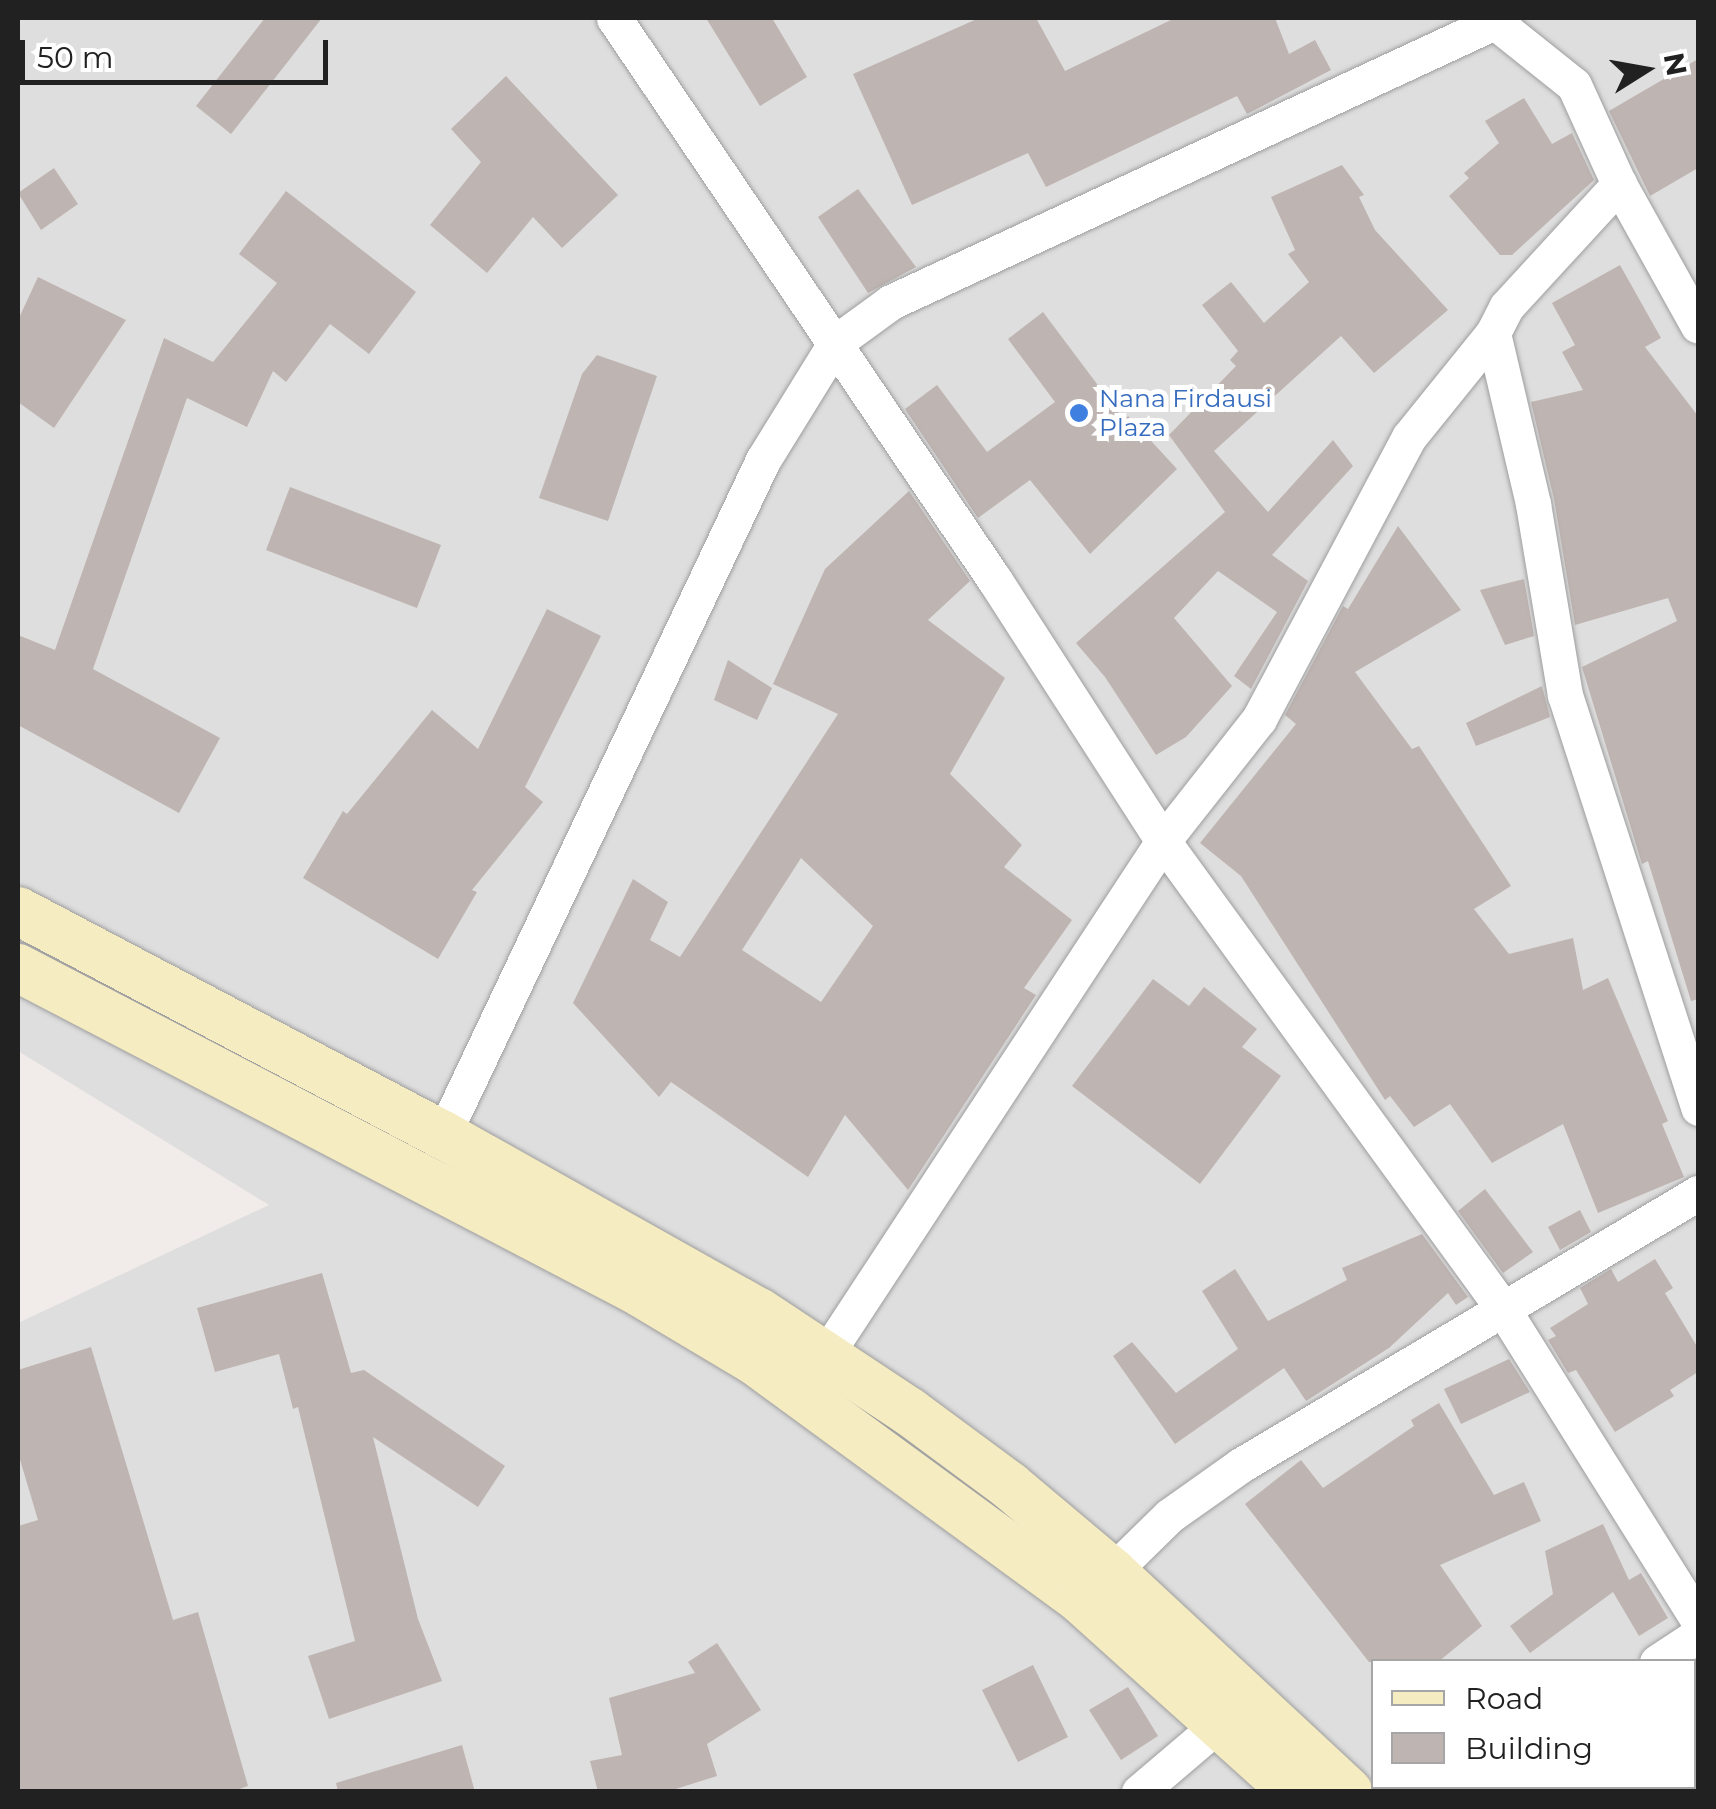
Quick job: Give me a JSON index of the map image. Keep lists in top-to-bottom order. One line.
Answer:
{"places":["Nana Firdausi Plaza"],"legend":["Road","Building"],"scale_bar":"50 m","north":"right"}
